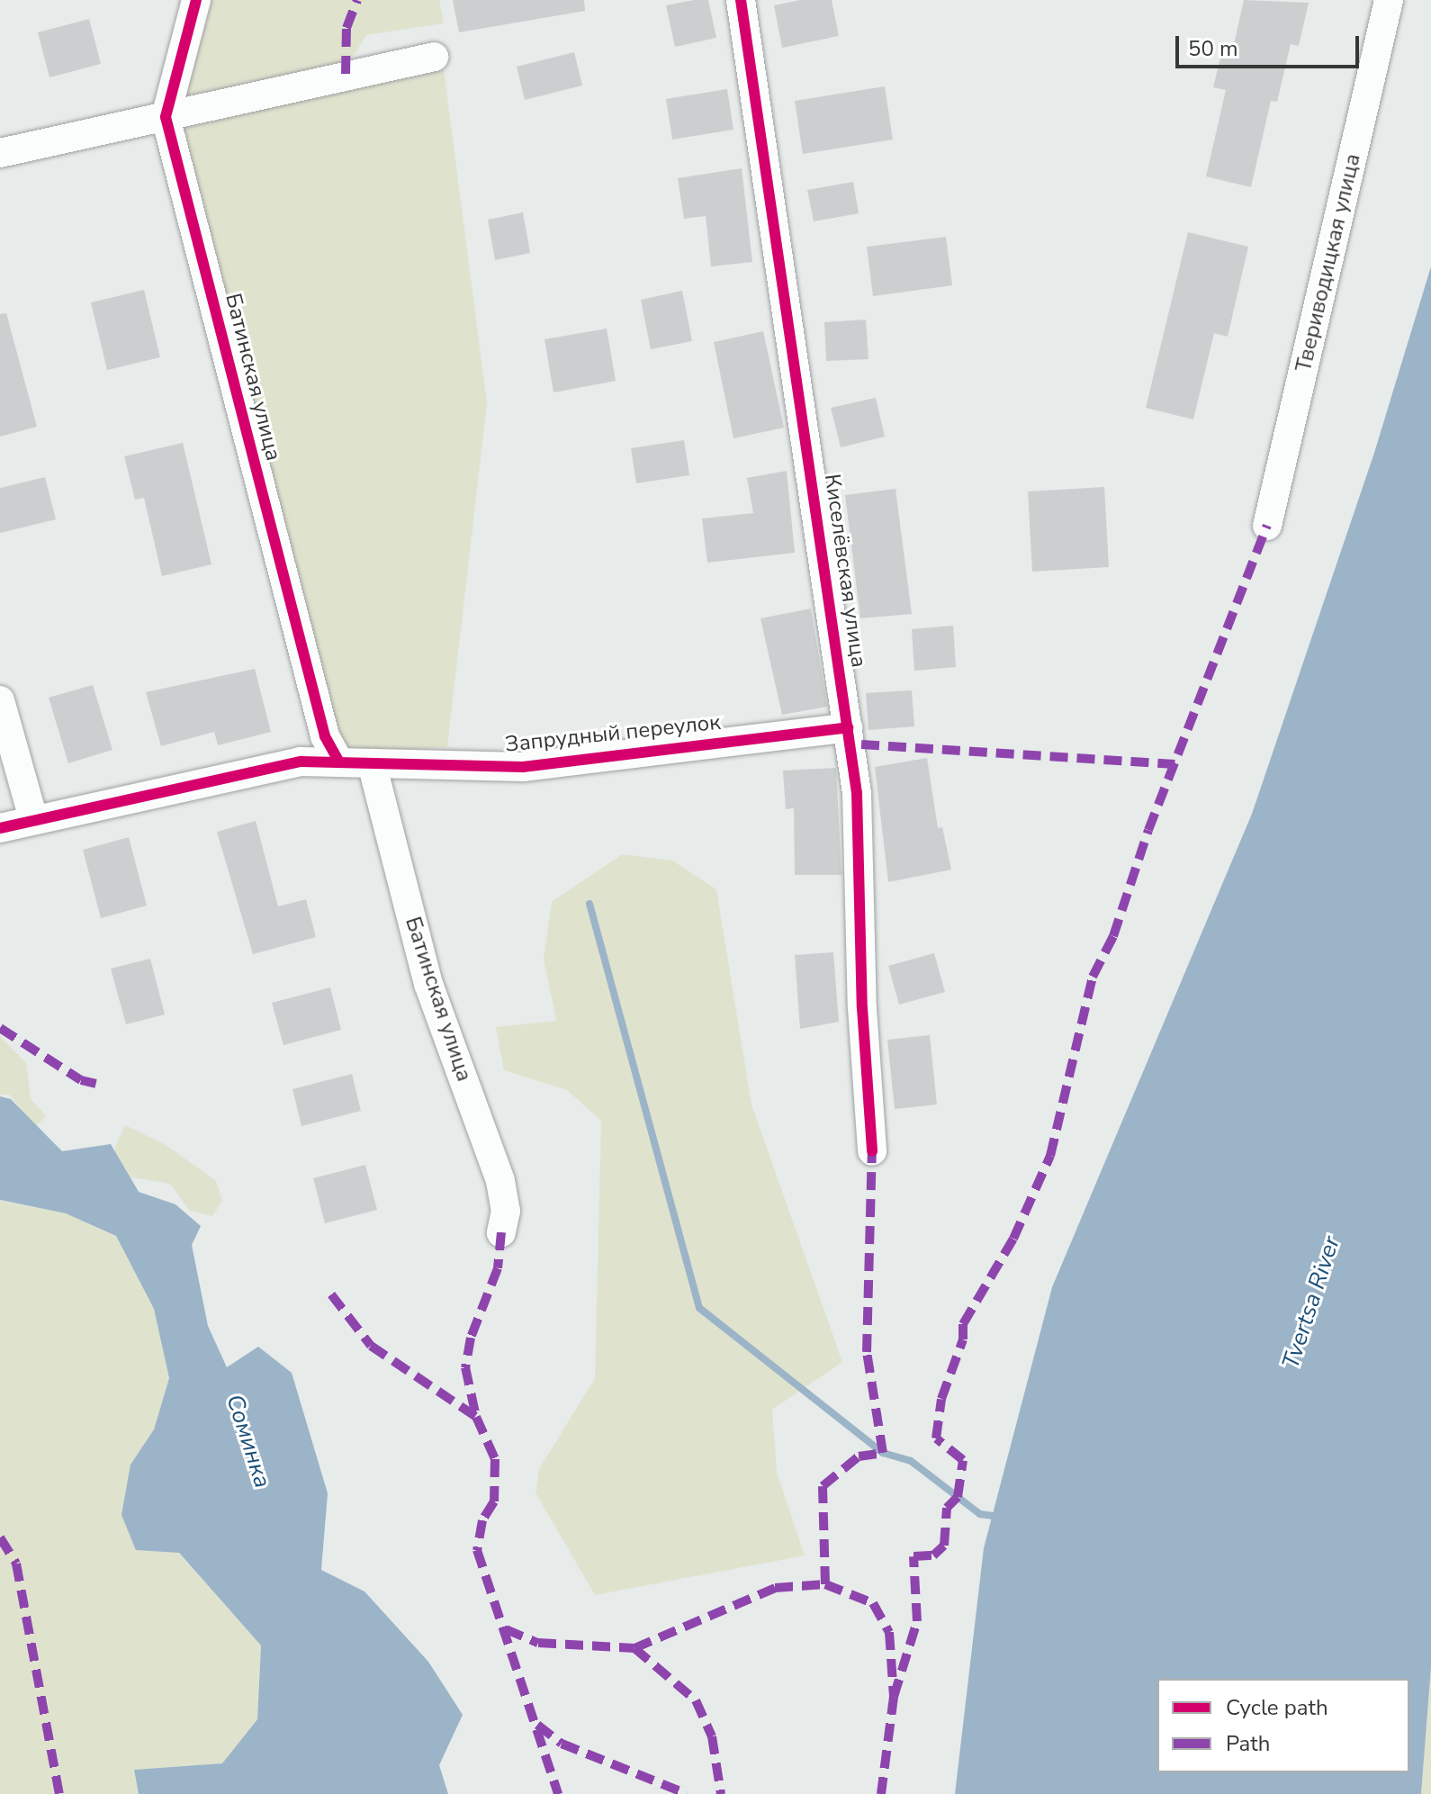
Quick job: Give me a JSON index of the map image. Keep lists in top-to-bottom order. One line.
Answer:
{"streets":{"street":["Твериводицкая улица","Батинская улица","Киселёвская улица","Запрудный переулок"]},"crossings":[["Батинская улица","Запрудный переулок"],["Киселёвская улица","Запрудный переулок"]],"water":["Tvertsa River","Соминка"],"legend":["Cycle path","Path"],"scale_bar":"50 m"}
